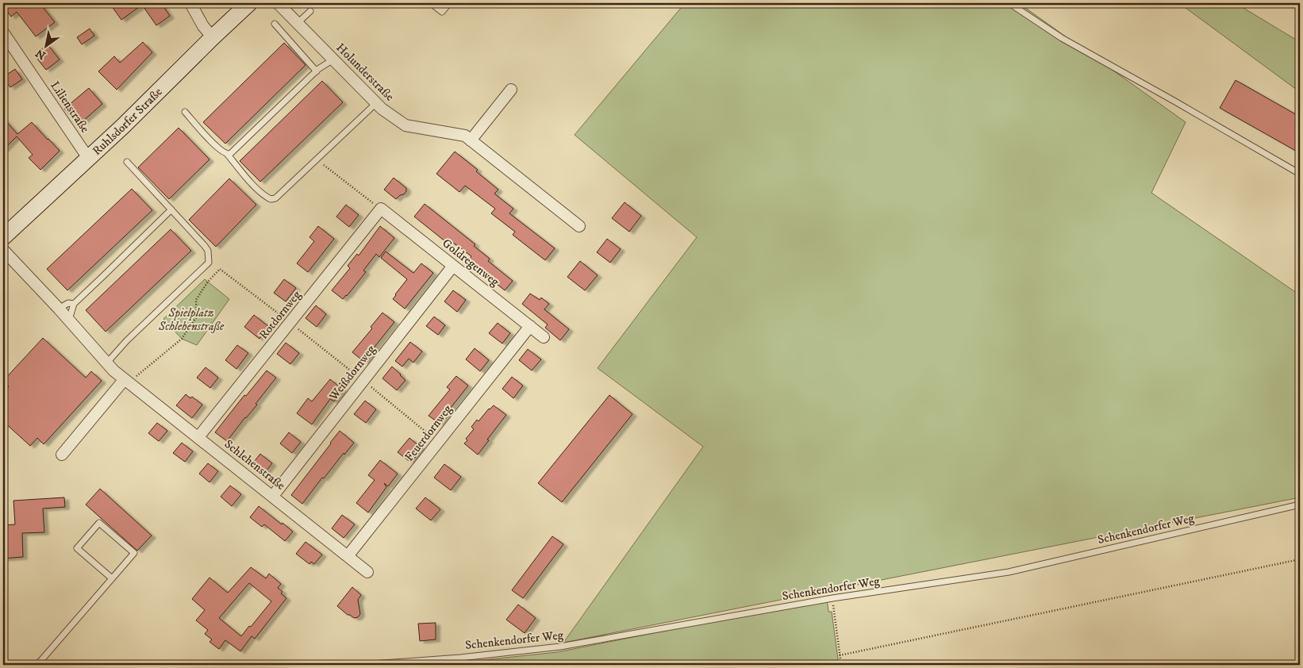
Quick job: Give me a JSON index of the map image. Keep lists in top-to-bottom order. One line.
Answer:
{"streets":{"main road":["Ruhlsdorfer Straße"],"street":["Holunderstraße","Lilienstraße","Goldregenweg","Rotdornweg","Weißdornweg","Feuerdornweg","Schlehenstraße"],"lane":["Schenkendorfer Weg"]},"crossings":[["Lilienstraße","Ruhlsdorfer Straße"],["Goldregenweg","Rotdornweg"],["Goldregenweg","Weißdornweg"],["Goldregenweg","Feuerdornweg"],["Rotdornweg","Schlehenstraße"],["Weißdornweg","Schlehenstraße"],["Feuerdornweg","Schlehenstraße"]],"parks":["Spielplatz Schlehenstraße"],"north":"bottom left"}
